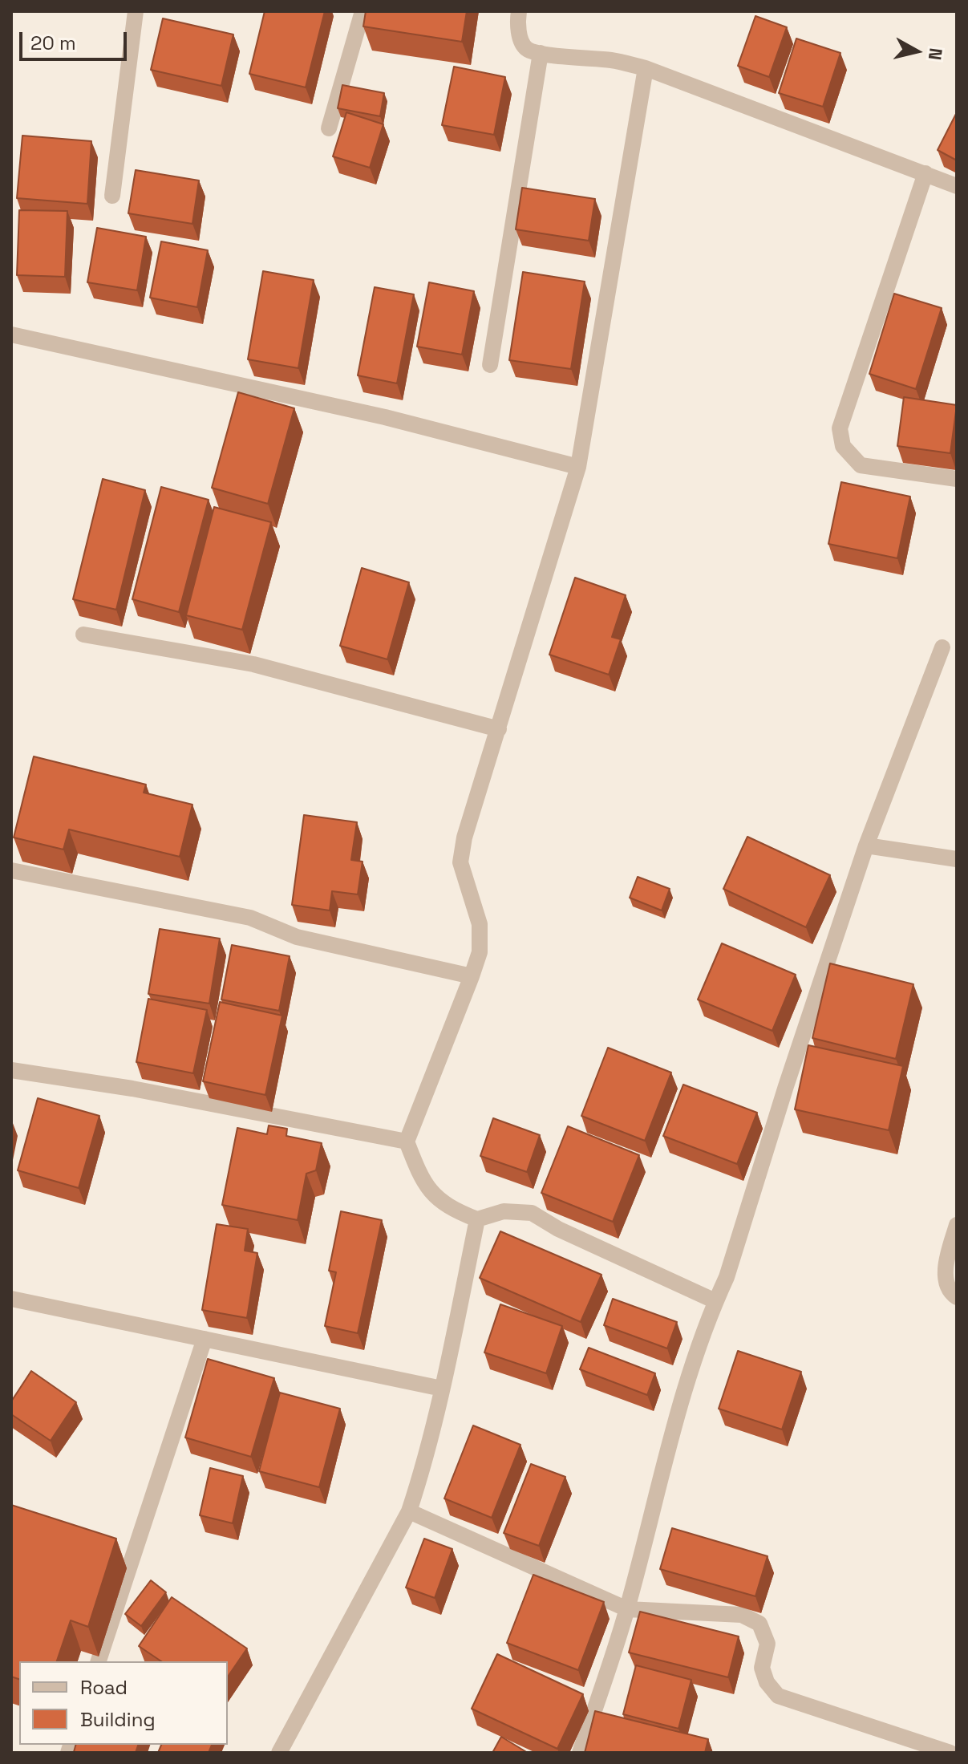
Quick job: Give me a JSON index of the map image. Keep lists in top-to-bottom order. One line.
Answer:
{"legend":["Road","Building"],"scale_bar":"20 m","north":"right"}
